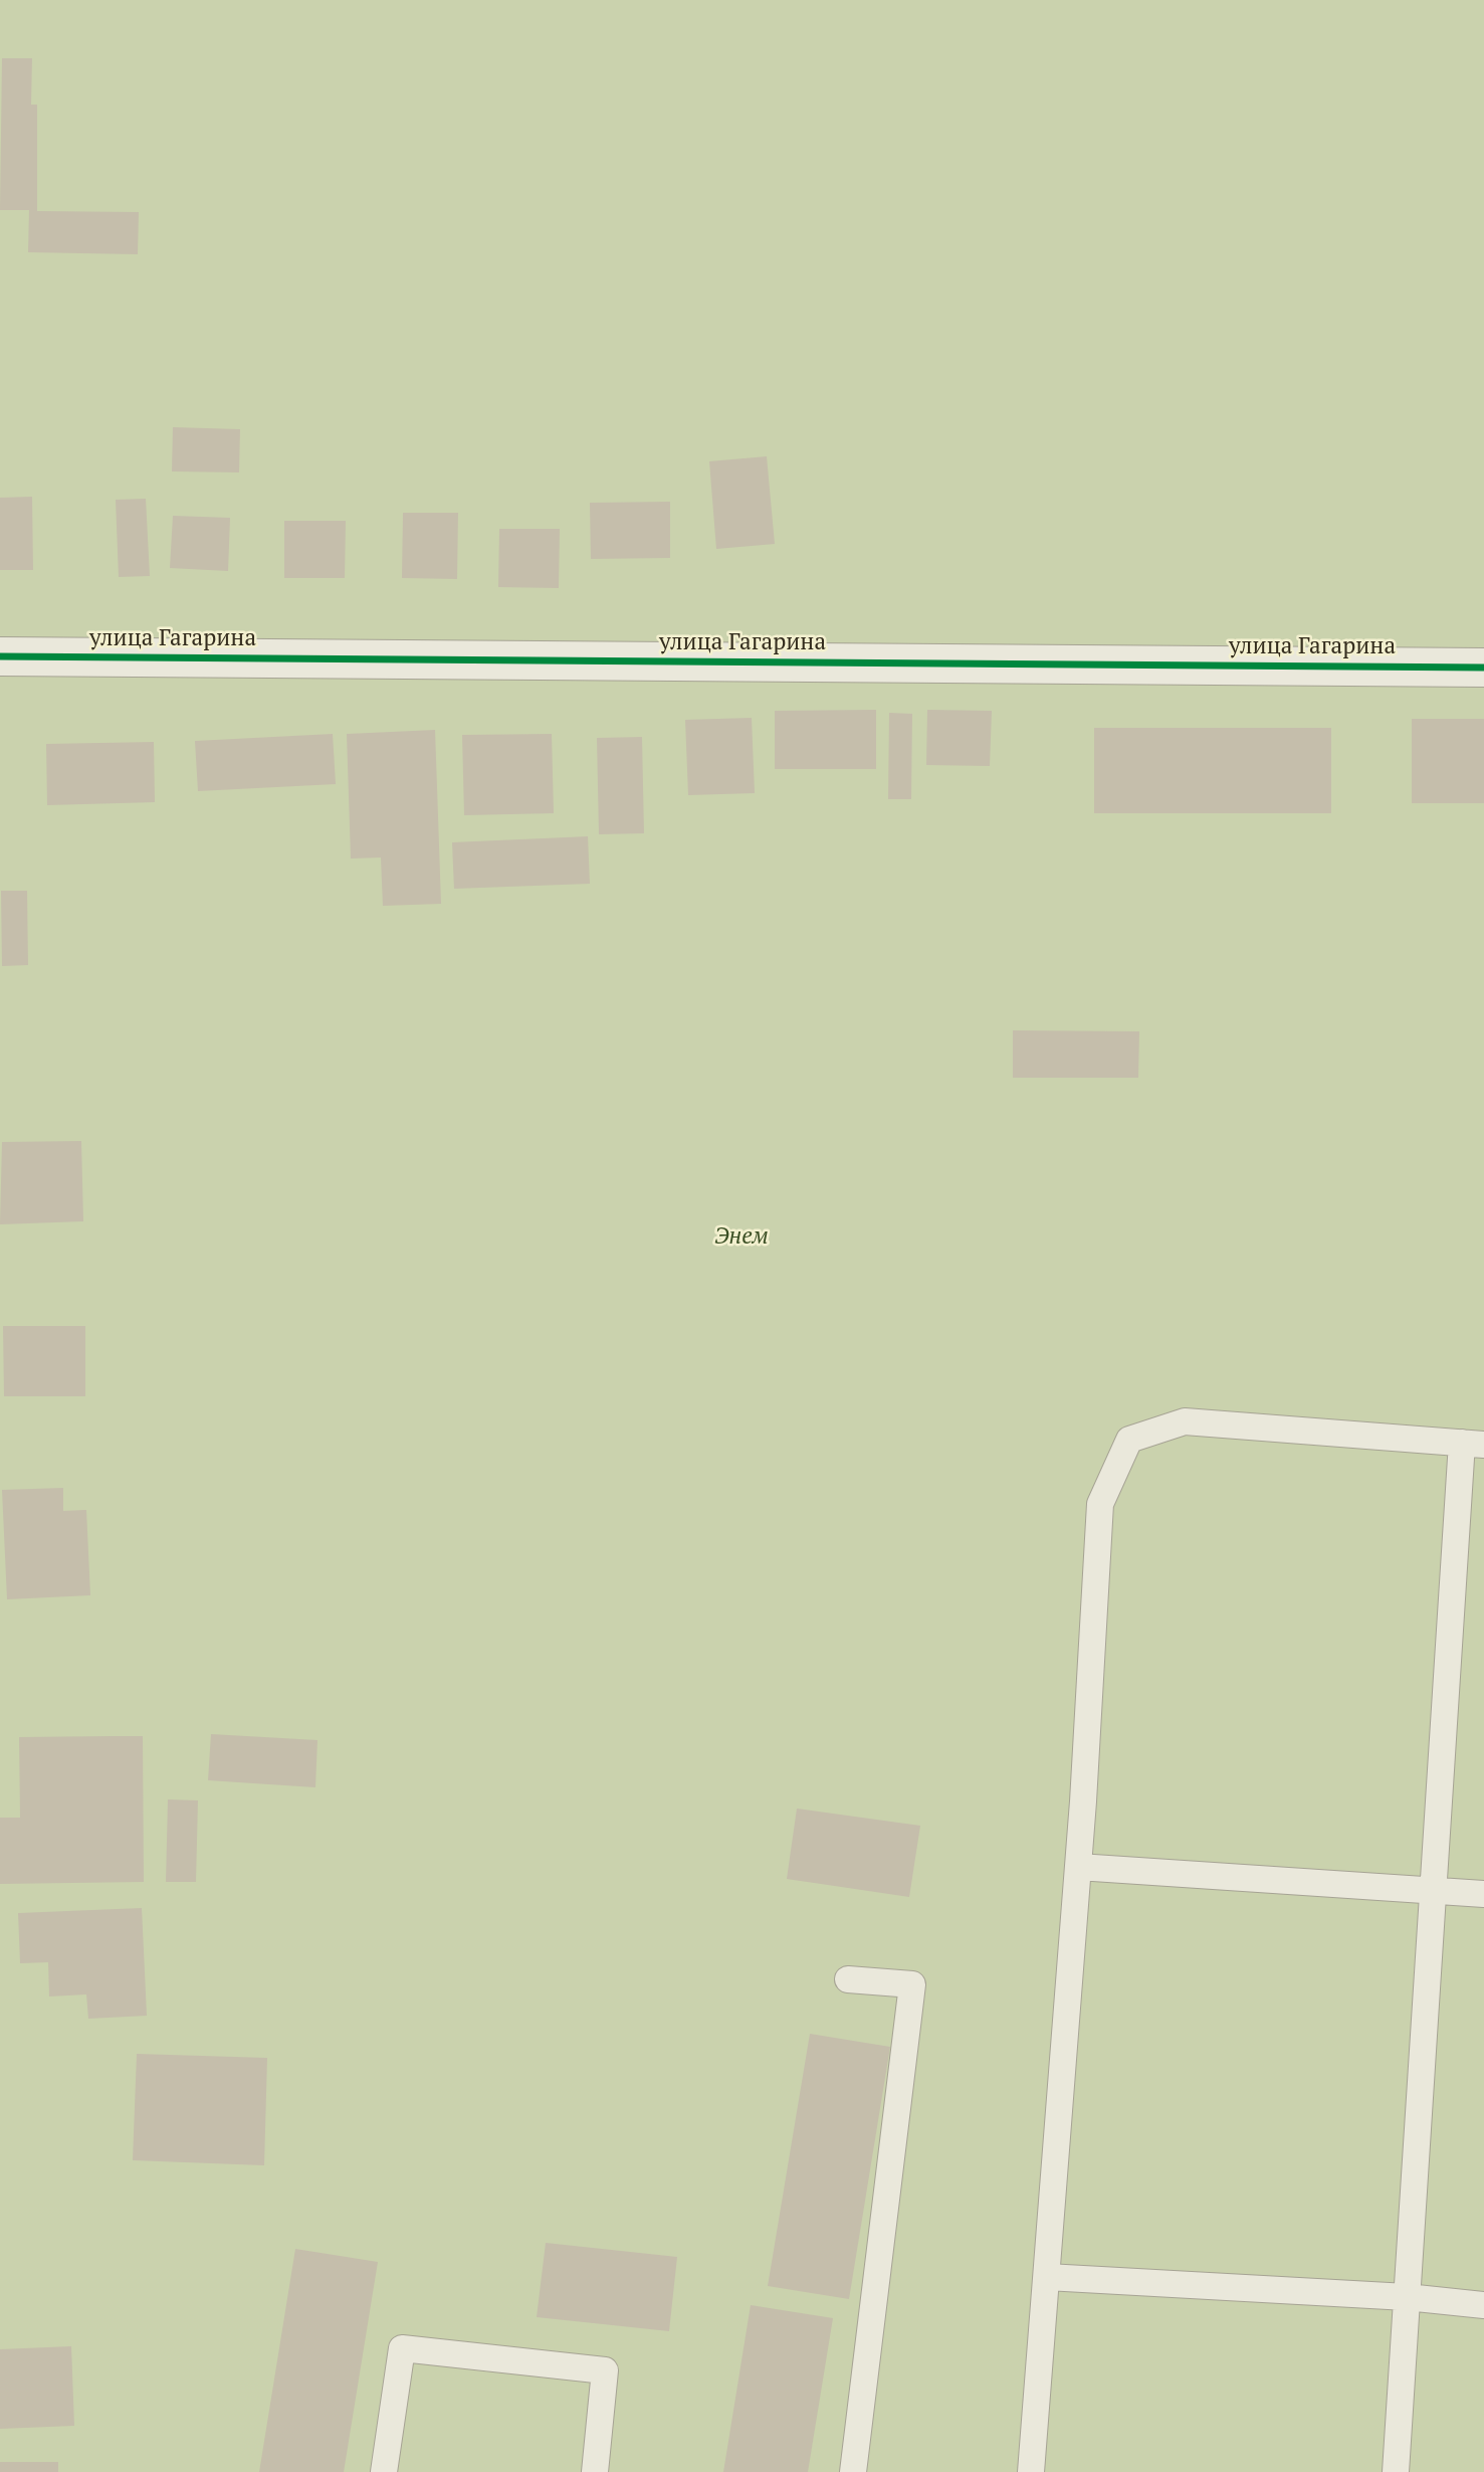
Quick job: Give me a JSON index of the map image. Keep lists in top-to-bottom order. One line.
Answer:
{"streets":{"street":["улица Гагарина"]},"parks":["Энем"]}
